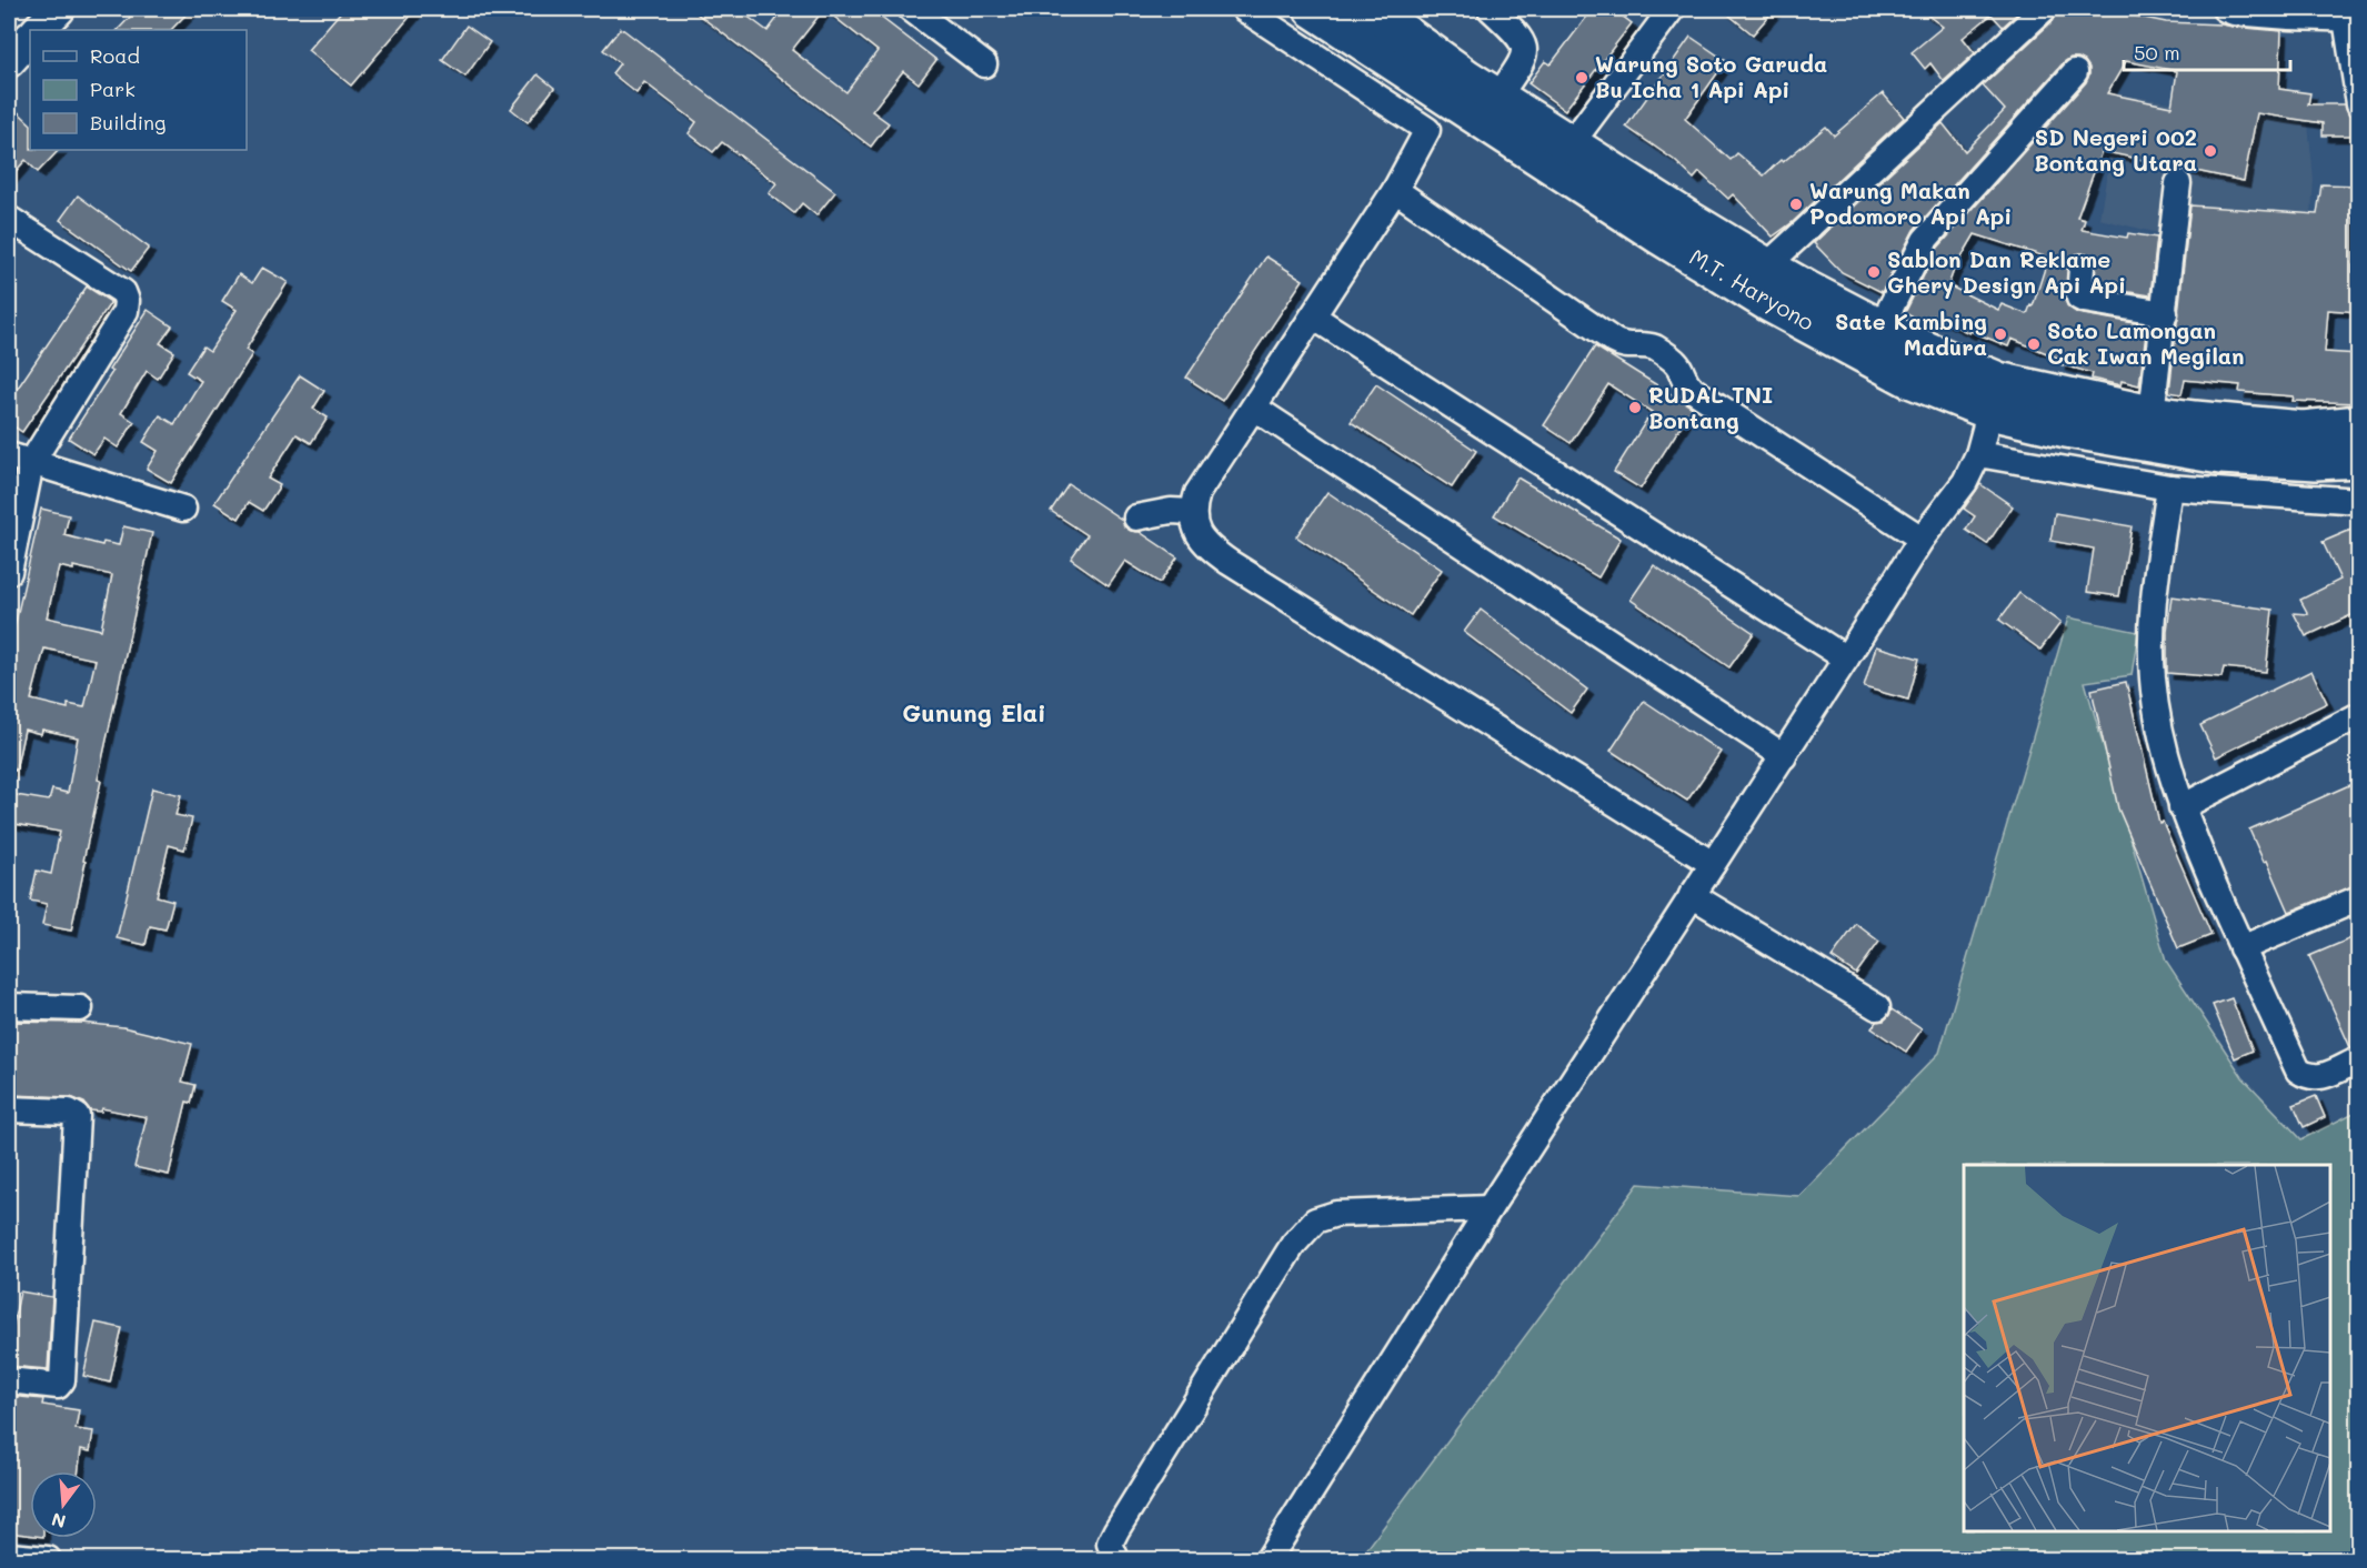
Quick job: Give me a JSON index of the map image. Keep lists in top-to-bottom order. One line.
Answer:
{"streets":{"main road":["M.T. Haryono"]},"districts":["Gunung Elai"],"places":["Warung Soto Garuda Bu Icha 1 Api Api","SD Negeri 002 Bontang Utara","Warung Makan Podomoro Api Api","Sablon Dan Reklame Ghery Design Api Api","Sate Kambing Madura","Soto Lamongan Cak Iwan Megilan","RUDAL TNI Bontang"],"legend":["Road","Park","Building"],"scale_bar":"50 m","north":"bottom"}
